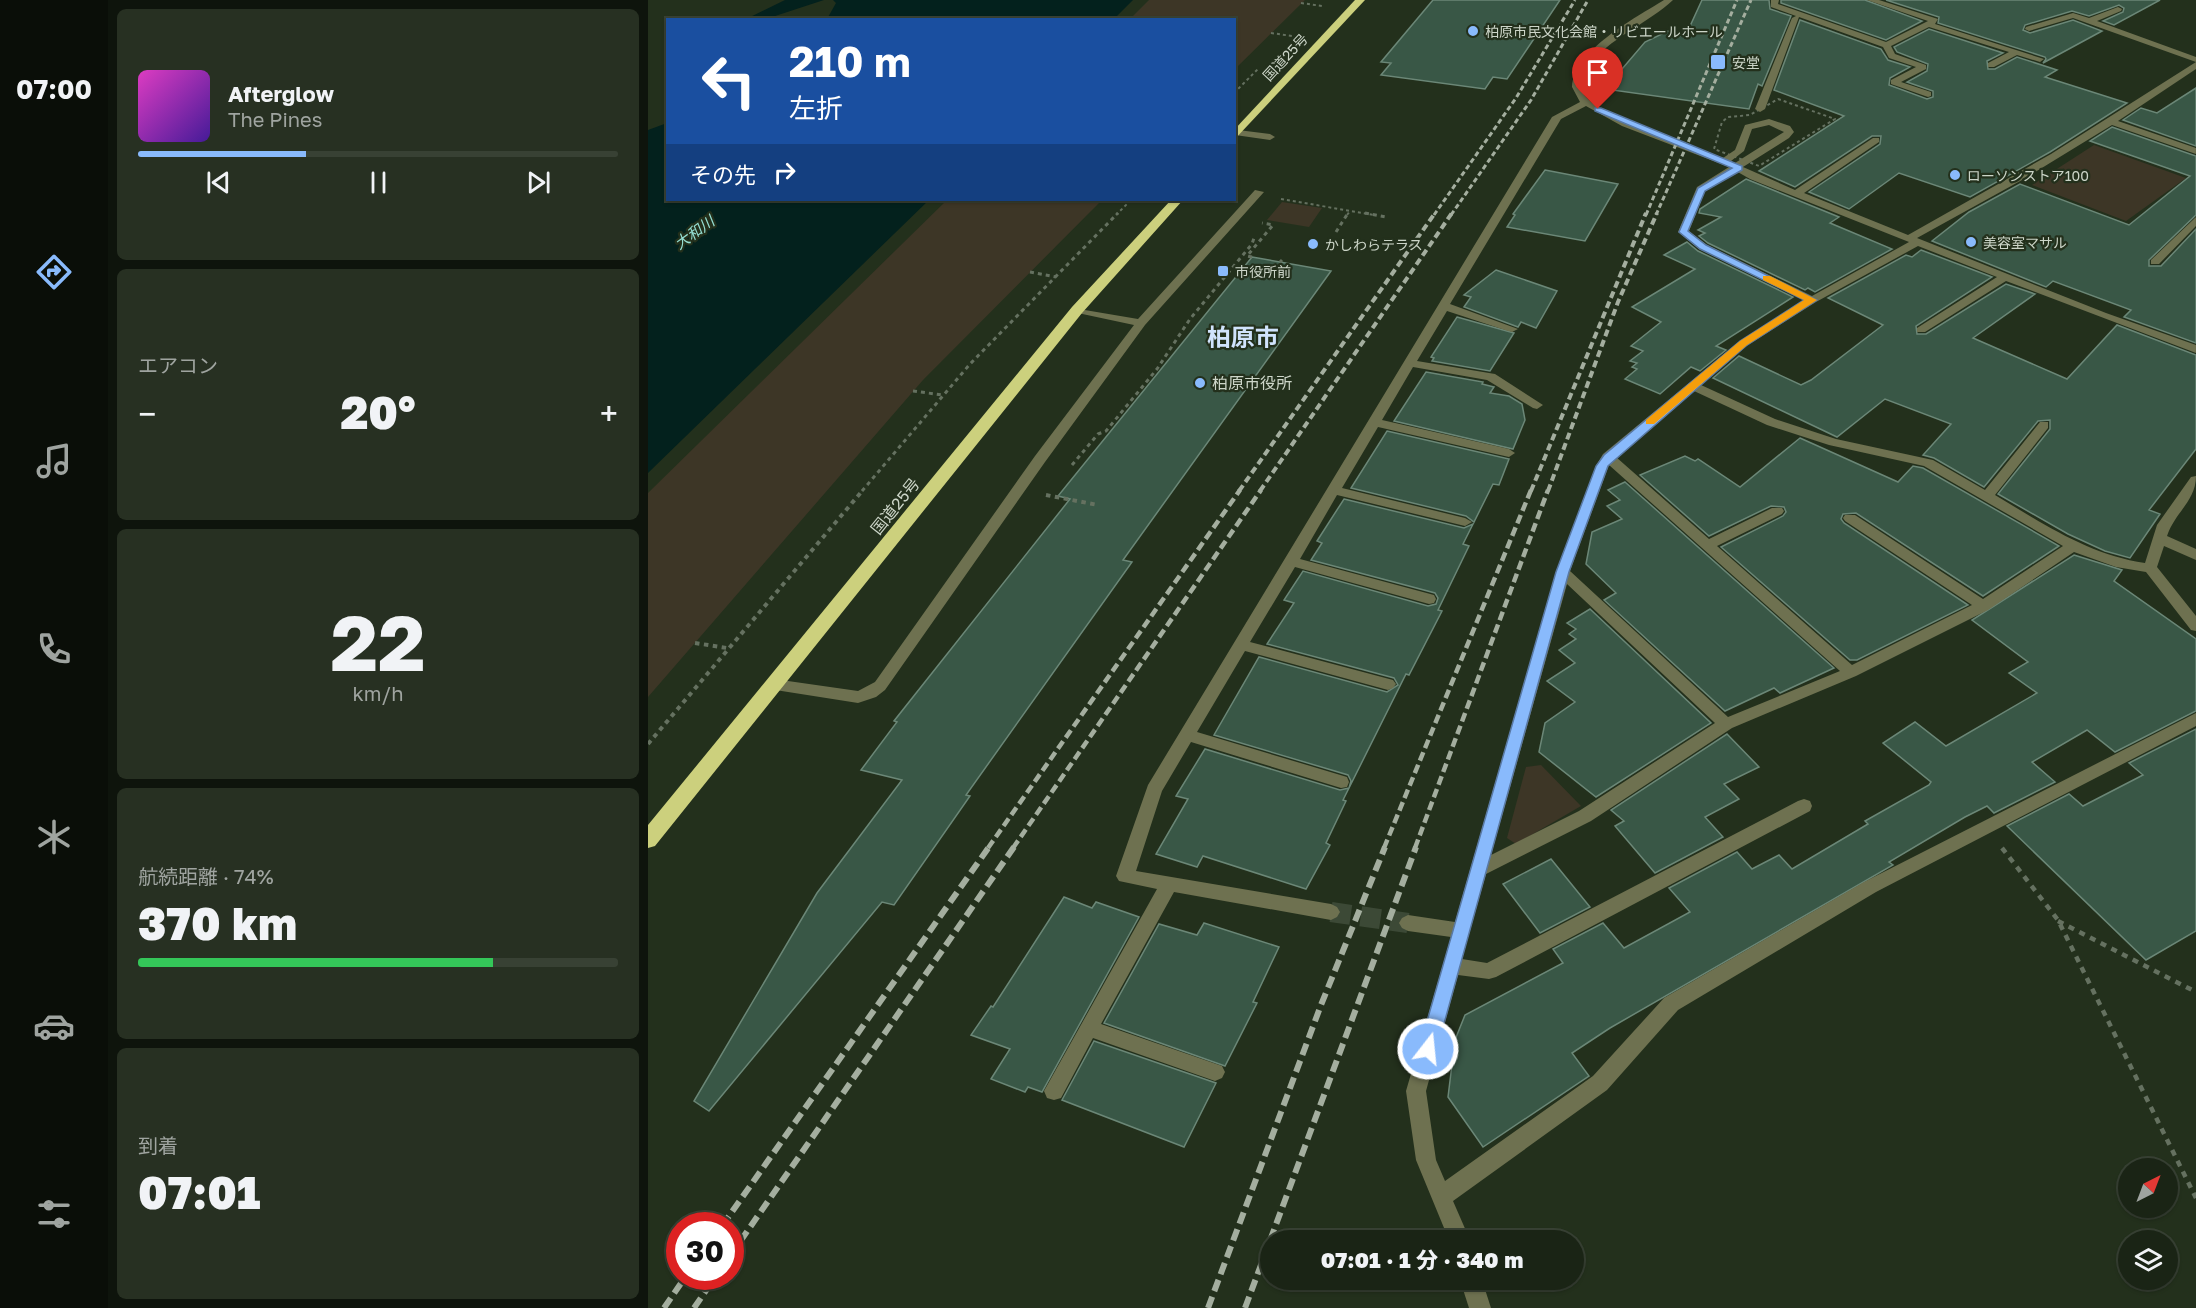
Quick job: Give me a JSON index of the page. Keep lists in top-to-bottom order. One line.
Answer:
{"streets":{"highway":["国道25号"]},"districts":["柏原市"],"water":["大和川"],"places":{"other":["柏原市民文化会館・リビエールホール","ローソンストア100","美容室マサル","かしわらテラス","柏原市役所"],"transit":["安堂","市役所前"]},"north":"top right","page":{"tabs":"07:00","turn":["210 m","左折"],"song":["Afterglow","The Pines"],"then":"その先","tile":["エアコン",["22","km/h"],["航続距離 · 74%","370 km"],["到着","07:01"]],"heat":["−","20°","+"],"limit":"30","trip":"07:01 · 1 分 · 340 m"}}
